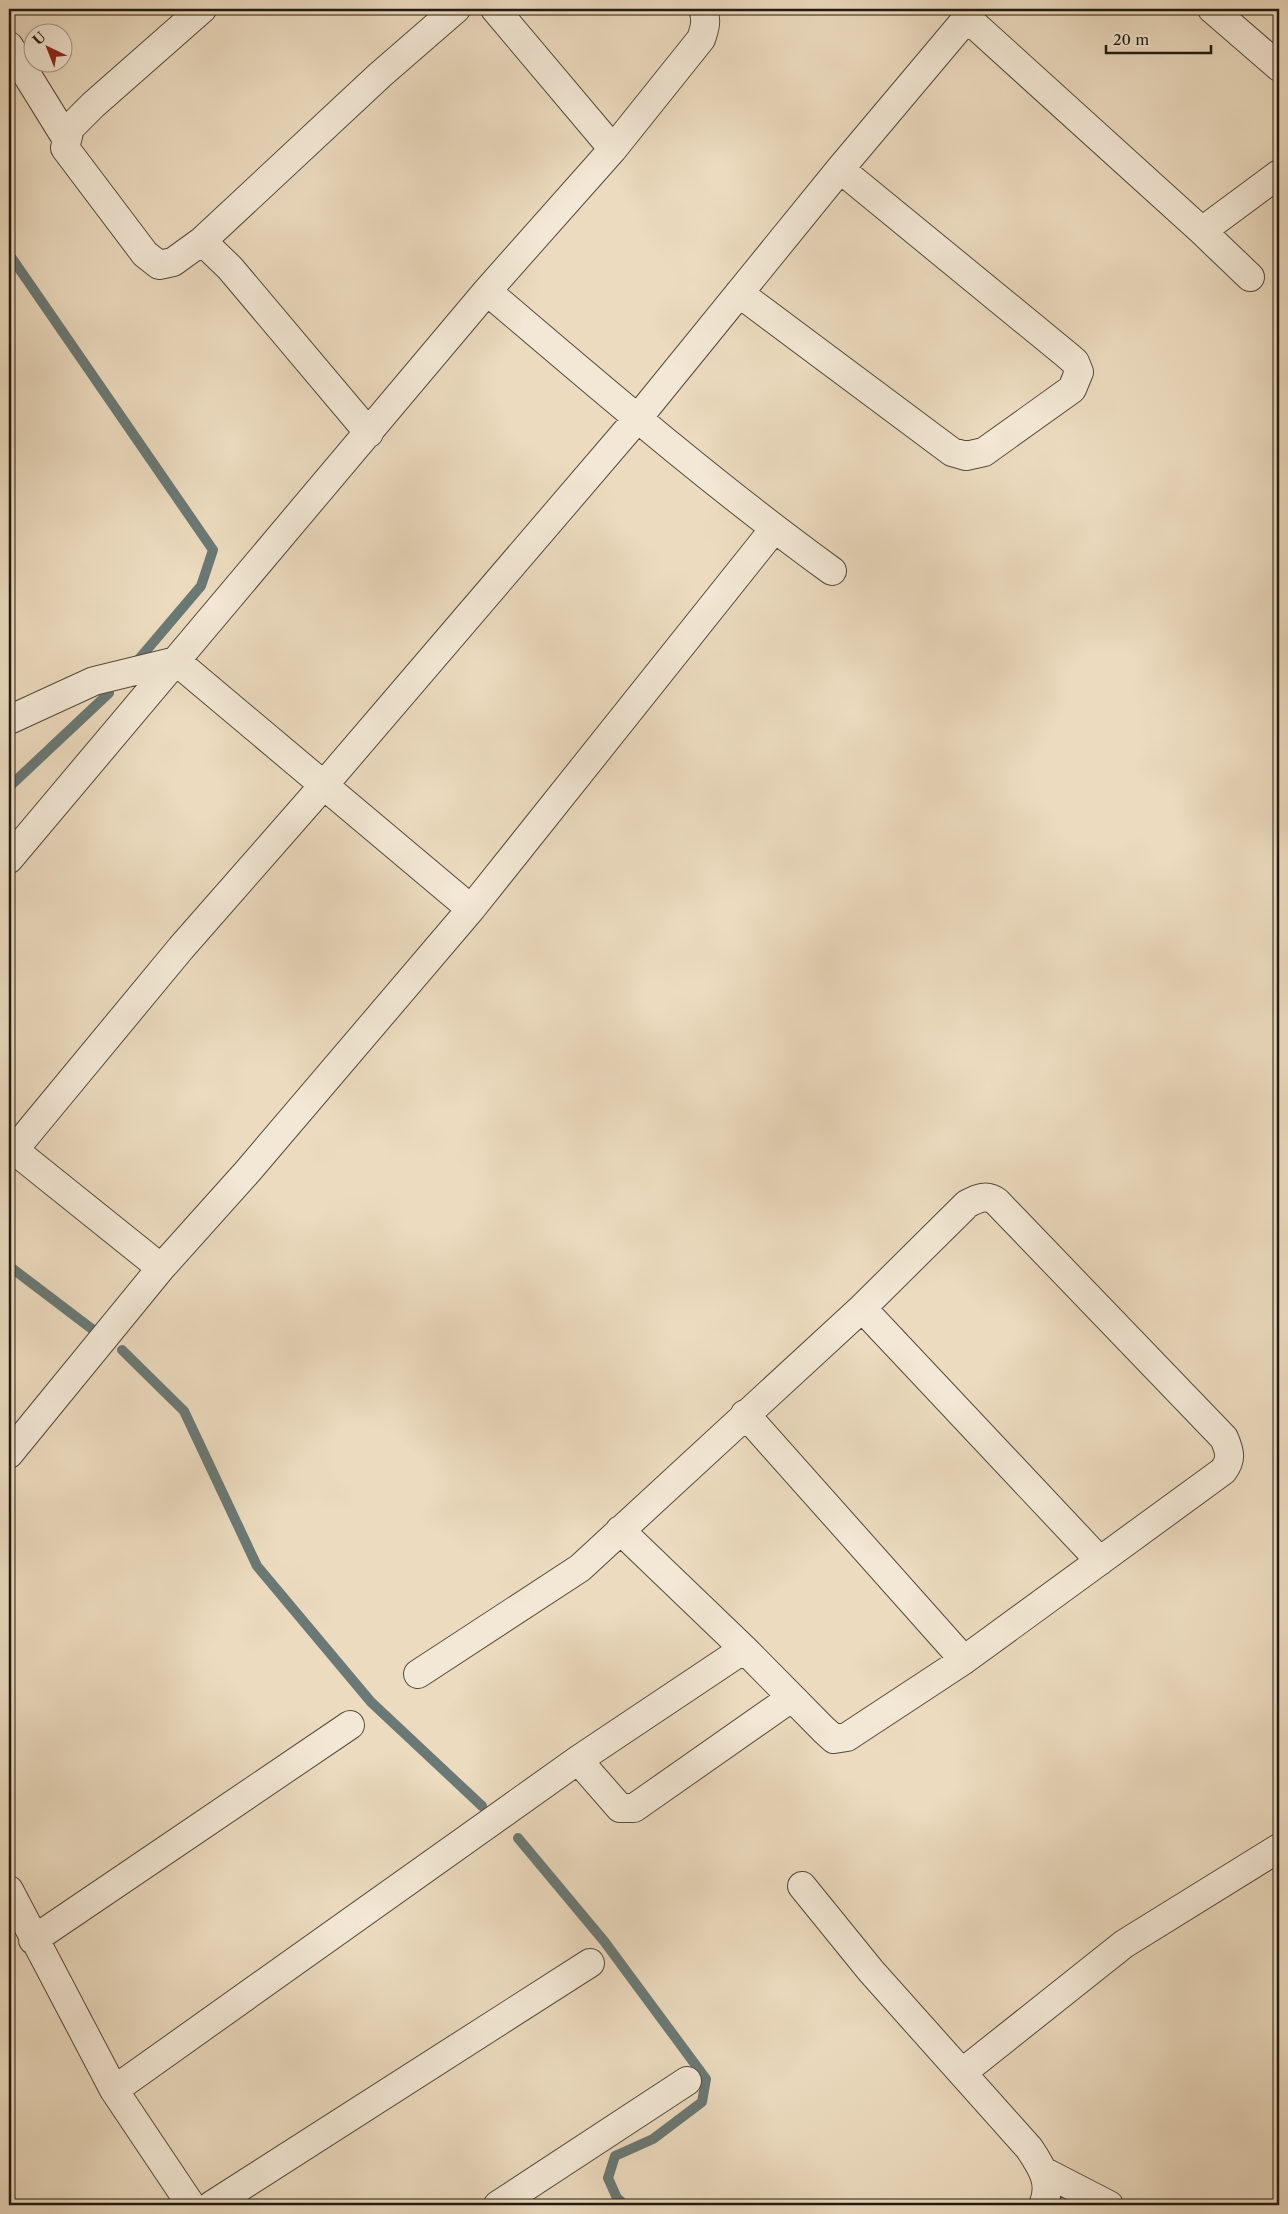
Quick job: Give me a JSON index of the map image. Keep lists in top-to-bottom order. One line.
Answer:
{"scale_bar":"20 m","north":"top left"}
